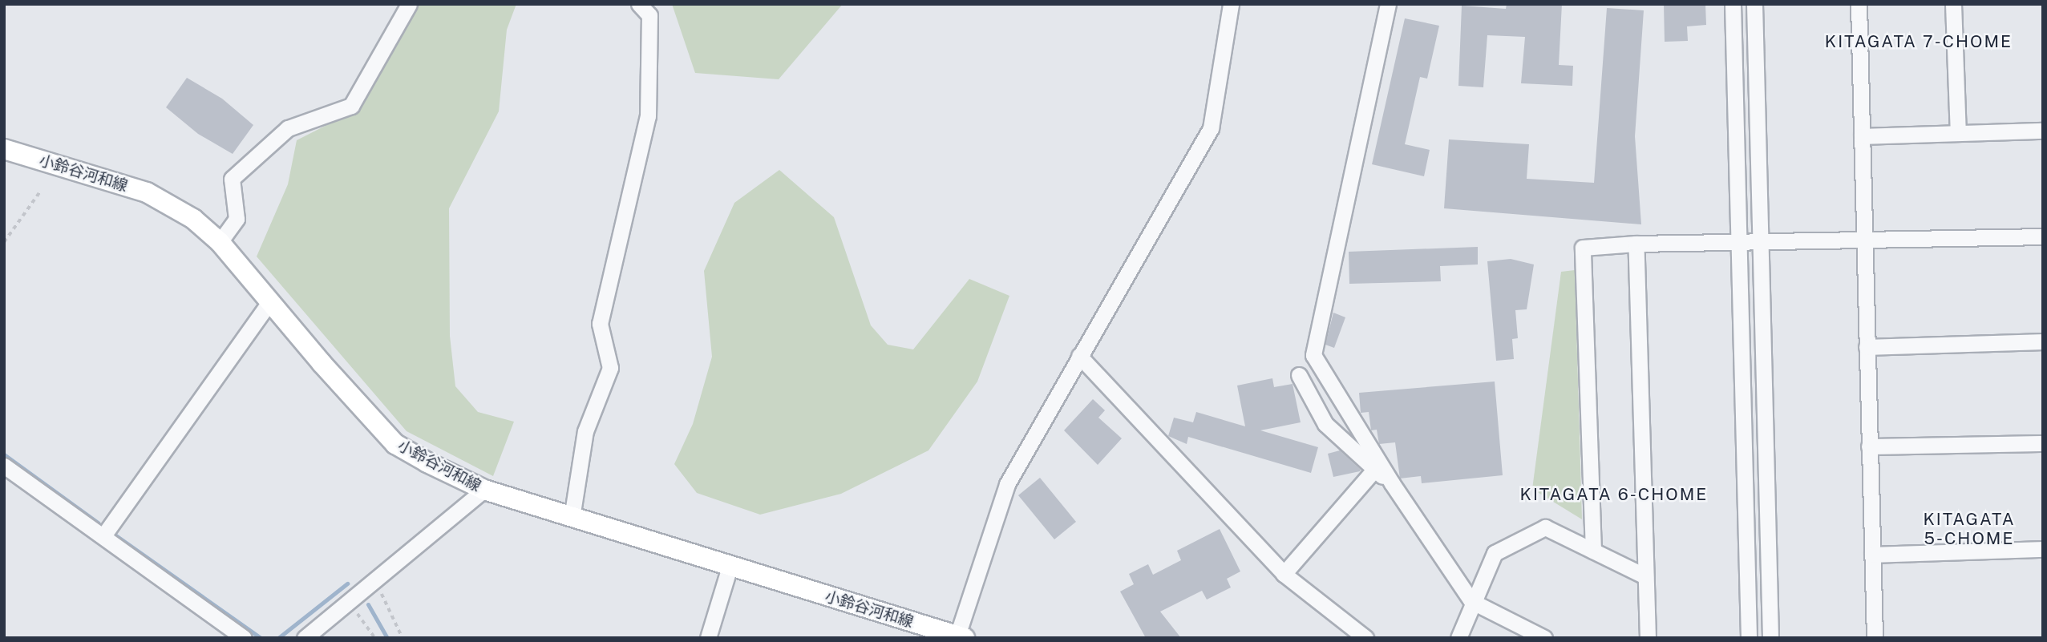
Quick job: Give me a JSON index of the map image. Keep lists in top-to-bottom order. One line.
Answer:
{"streets":{"main road":["小鈴谷河和線"]},"districts":["KITAGATA 7-CHOME","KITAGATA 6-CHOME","KITAGATA 5-CHOME"]}
